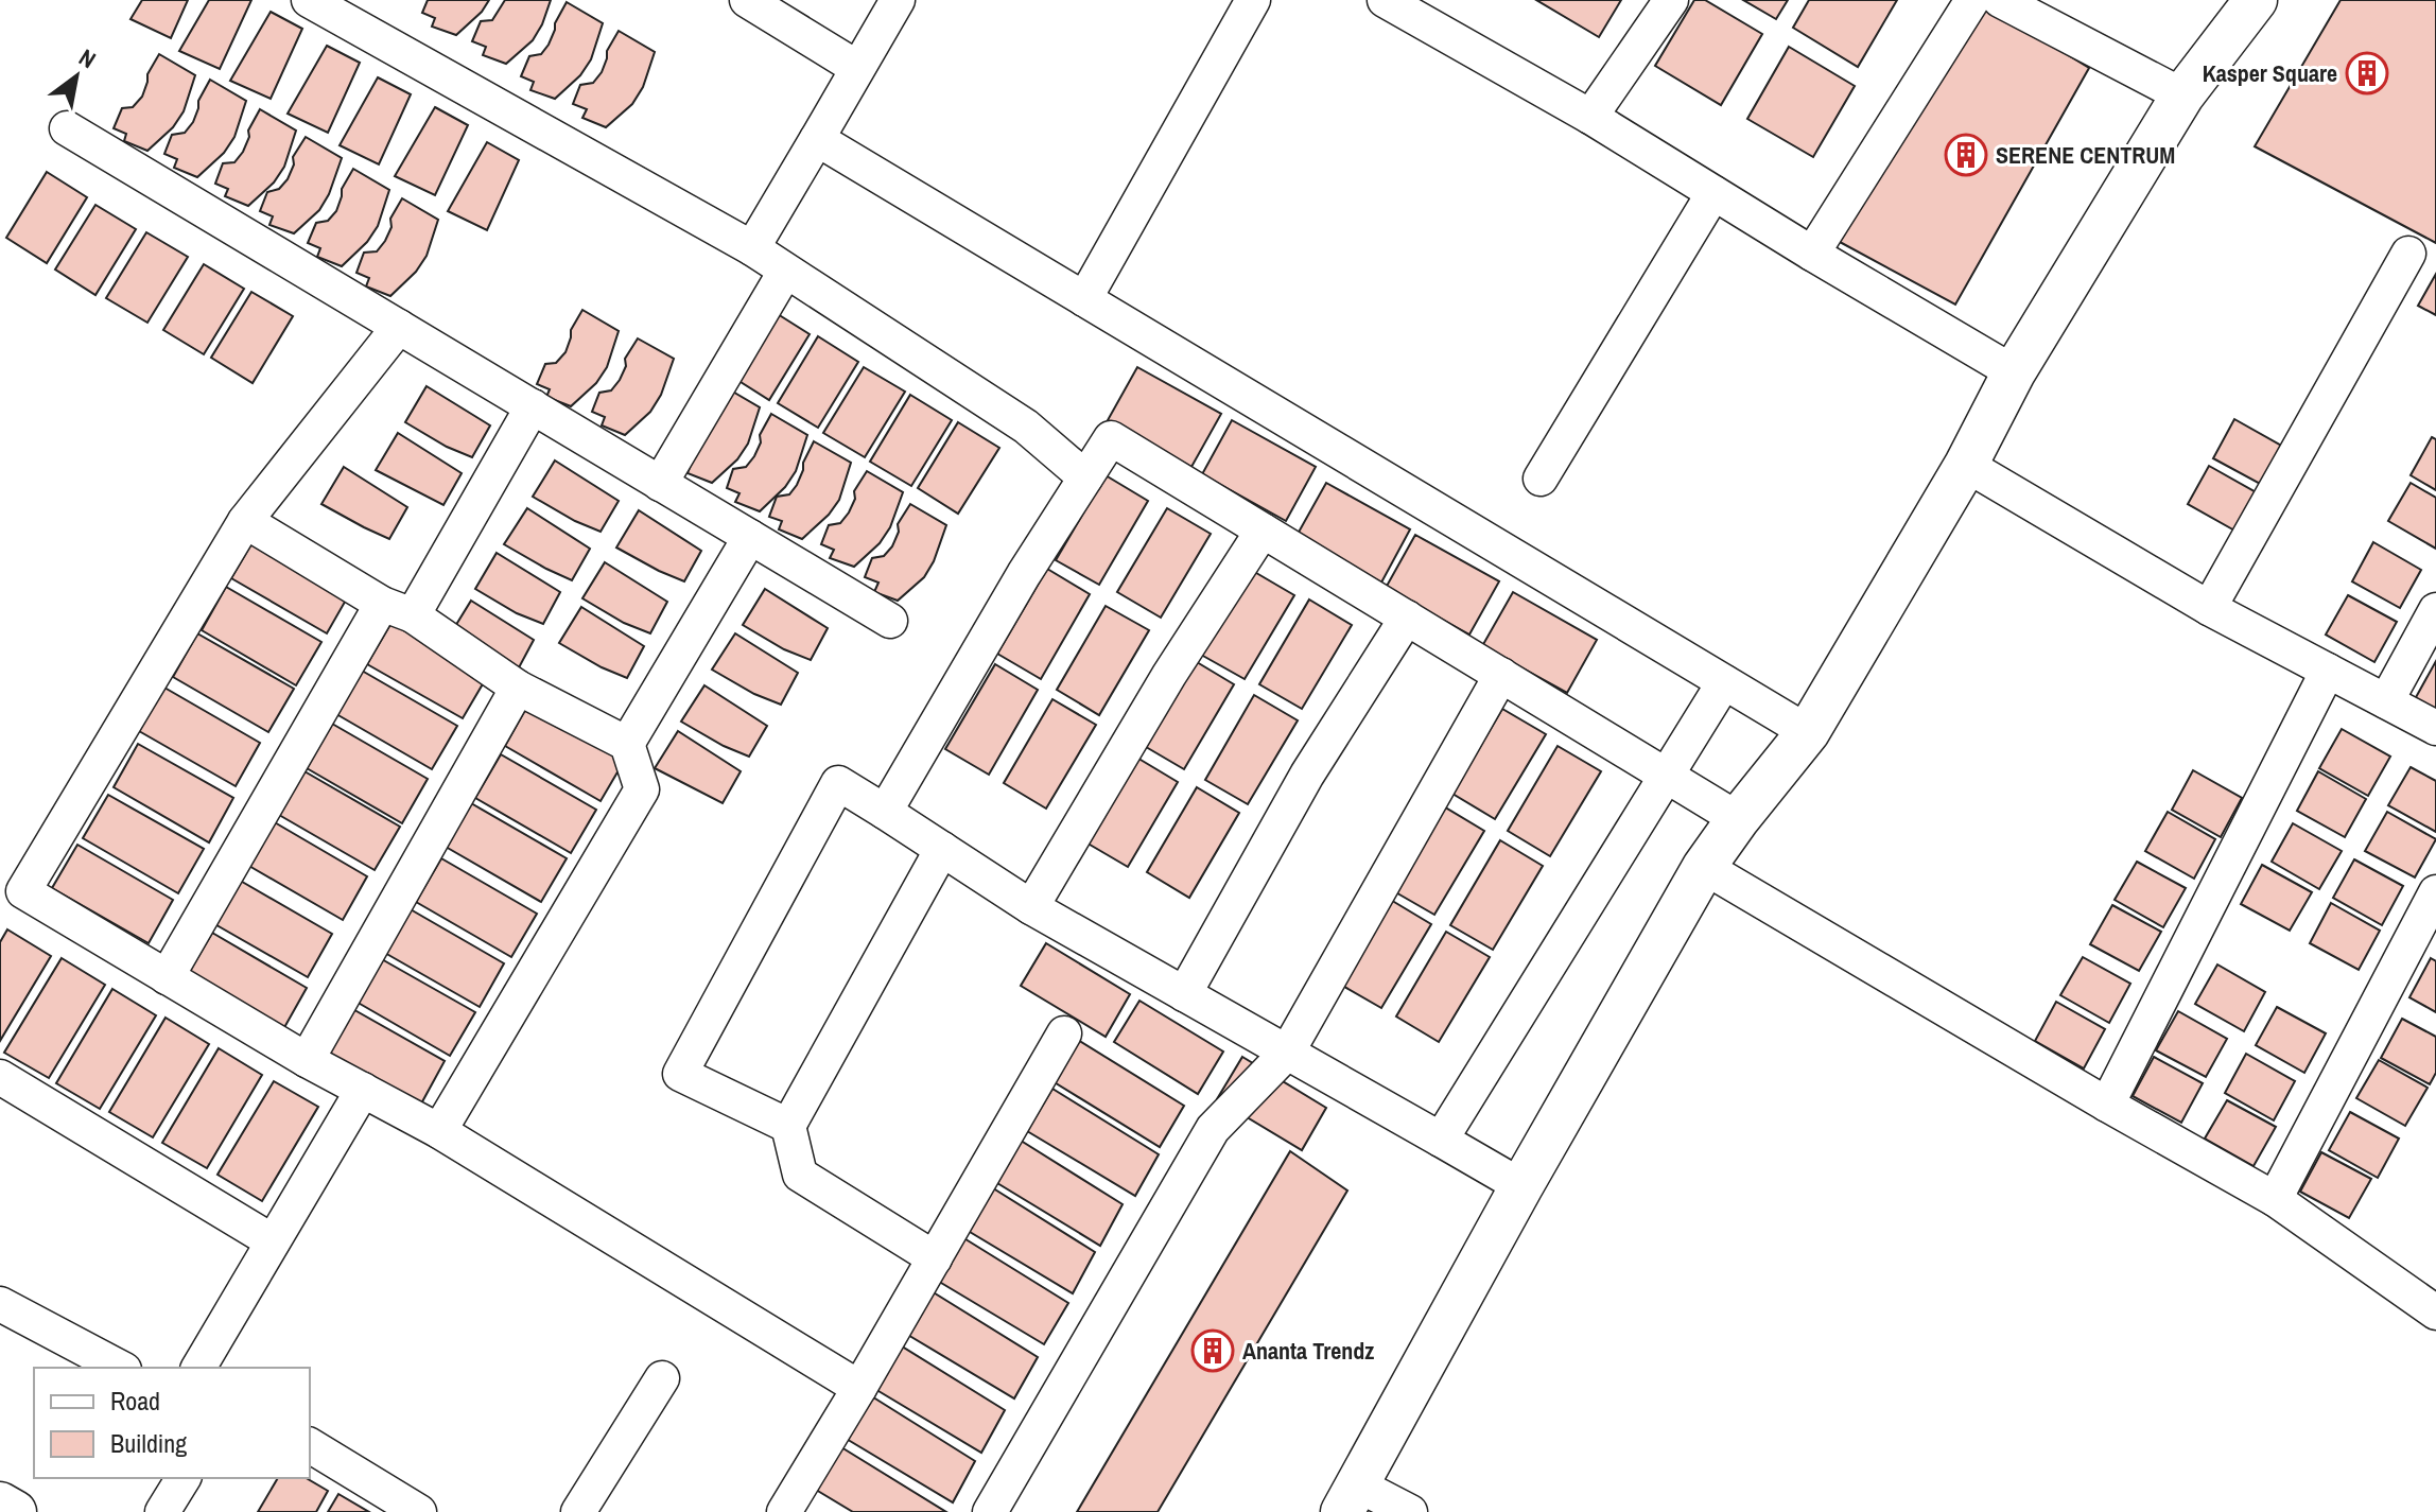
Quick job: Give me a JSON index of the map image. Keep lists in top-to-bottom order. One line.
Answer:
{"places":{"building":["Kasper Square","SERENE CENTRUM","Ananta Trendz"]},"legend":["Road","Building"],"north":"top right"}
